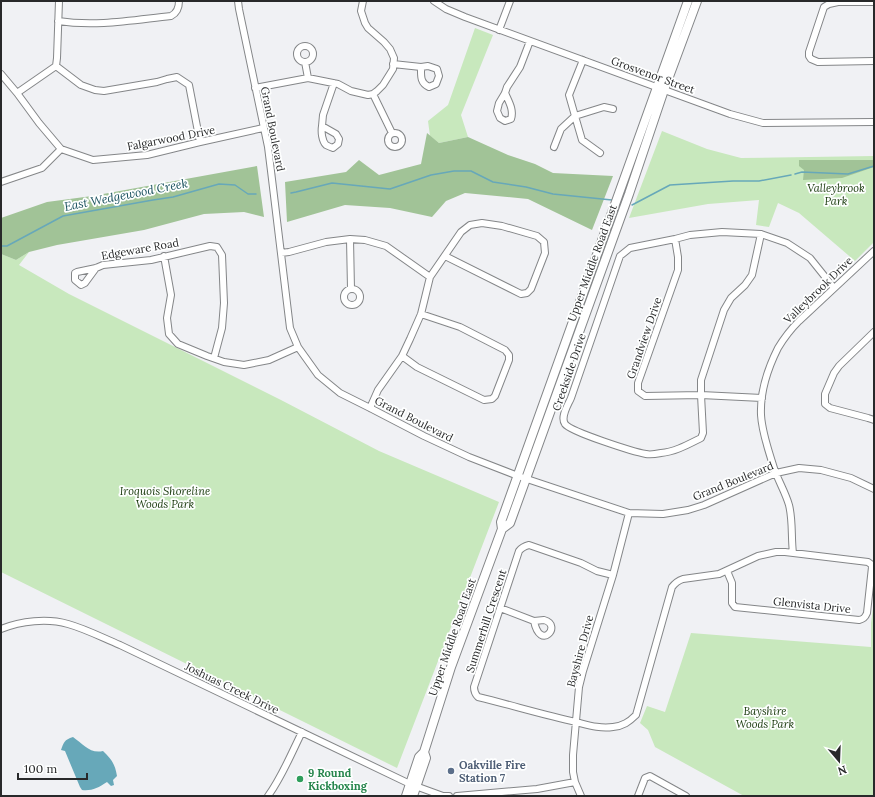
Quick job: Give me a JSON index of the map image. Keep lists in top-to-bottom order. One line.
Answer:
{"streets":{"main road":["Upper Middle Road East"],"street":["Grosvenor Street","Grand Boulevard","Falgarwood Drive","Edgeware Road","Valleybrook Drive","Grandview Drive","Creekside Drive","Glenvista Drive","Summerhill Crescent","Bayshire Drive","Joshuas Creek Drive"]},"crossings":[["Grosvenor Street","Upper Middle Road East"],["Grand Boulevard","Falgarwood Drive"],["Grand Boulevard","Upper Middle Road East"],["Grand Boulevard","Valleybrook Drive"],["Grand Boulevard","Bayshire Drive"],["Upper Middle Road East","Joshuas Creek Drive"],["Valleybrook Drive","Grandview Drive"],["Valleybrook Drive","Creekside Drive"],["Valleybrook Drive","Glenvista Drive"],["Grandview Drive","Creekside Drive"],["Glenvista Drive","Summerhill Crescent"],["Glenvista Drive","Bayshire Drive"],["Summerhill Crescent","Bayshire Drive"]],"water":["East Wedgewood Creek"],"parks":["Valleybrook Park","Iroquois Shoreline Woods Park","Bayshire Woods Park"],"places":["Oakville Fire Station 7","9 Round Kickboxing"],"scale_bar":"100 m","north":"bottom"}
